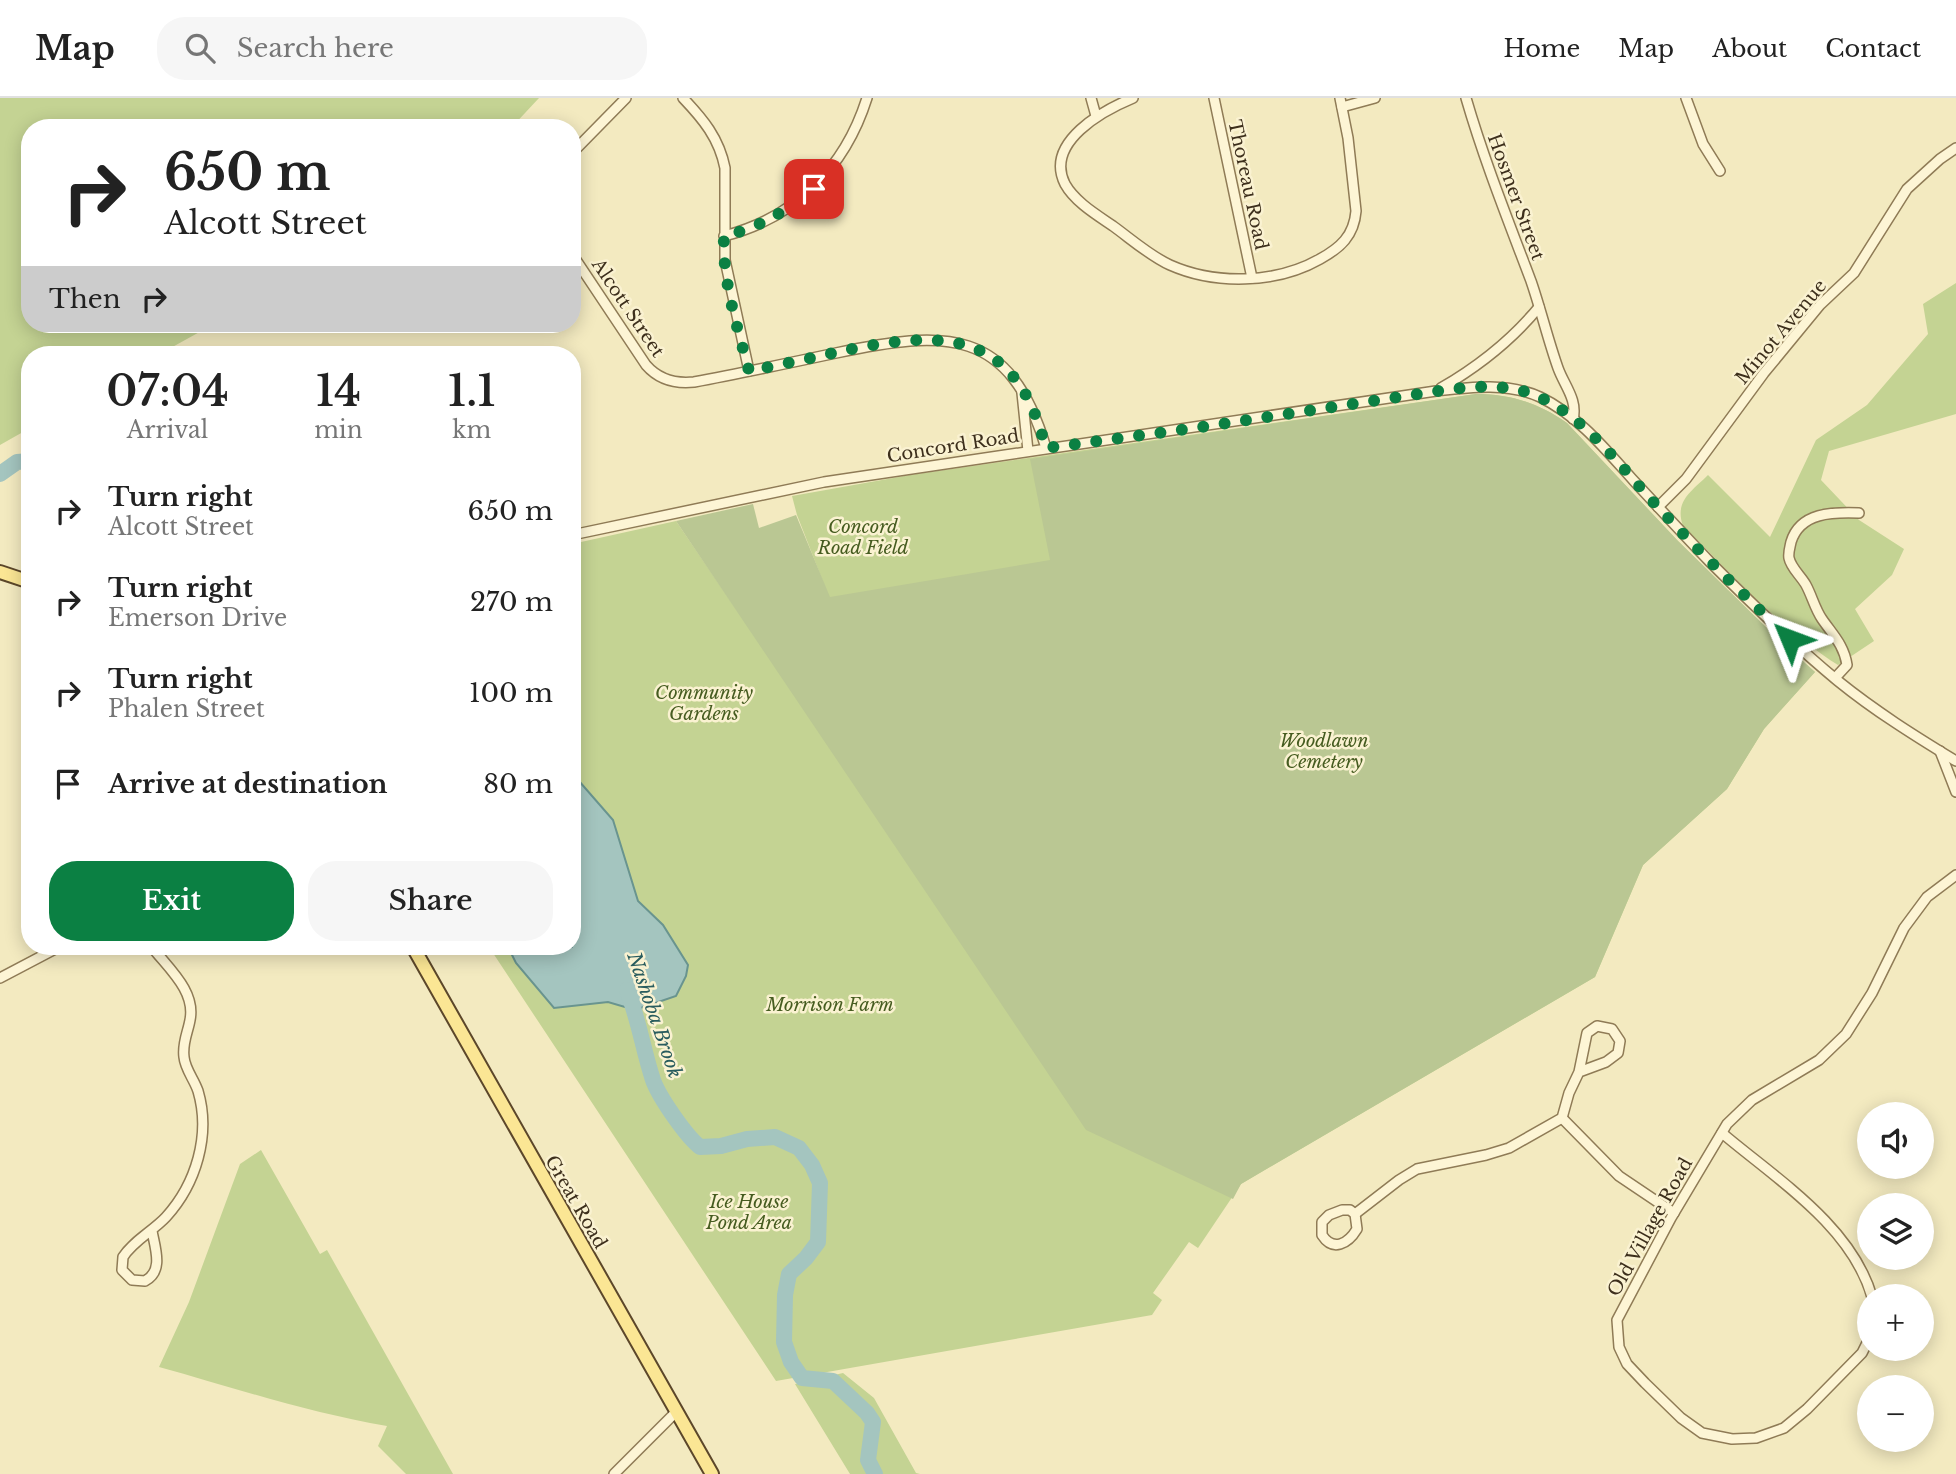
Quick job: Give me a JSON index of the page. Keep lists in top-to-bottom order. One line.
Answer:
{"streets":{"main road":["Great Road"],"street":["Thoreau Road","Hosmer Street","Alcott Street","Minot Avenue","Concord Road","Old Village Road"]},"crossings":[["Hosmer Street","Concord Road"],["Alcott Street","Concord Road"],["Minot Avenue","Concord Road"]],"water":["Nashoba Brook"],"parks":["Concord Road Field","Community Gardens","Woodlawn Cemetery","Morrison Farm","Ice House Pond Area"],"page":{"header":"Map","search":"Search here","nav":["Home","Map","About","Contact"],"turn":["650 m","Alcott Street"],"then":"Then","eta":["07:04","Arrival","14","min","1.1","km"],"list":[{"name":"Turn right","note":"Alcott Street","value":"650 m"},{"name":"Turn right","note":"Emerson Drive","value":"270 m"},{"name":"Turn right","note":"Phalen Street","value":"100 m"},{"name":"Arrive at destination","value":"80 m"}],"buttons":["Exit","Share"],"map_buttons":["+","−"]}}
